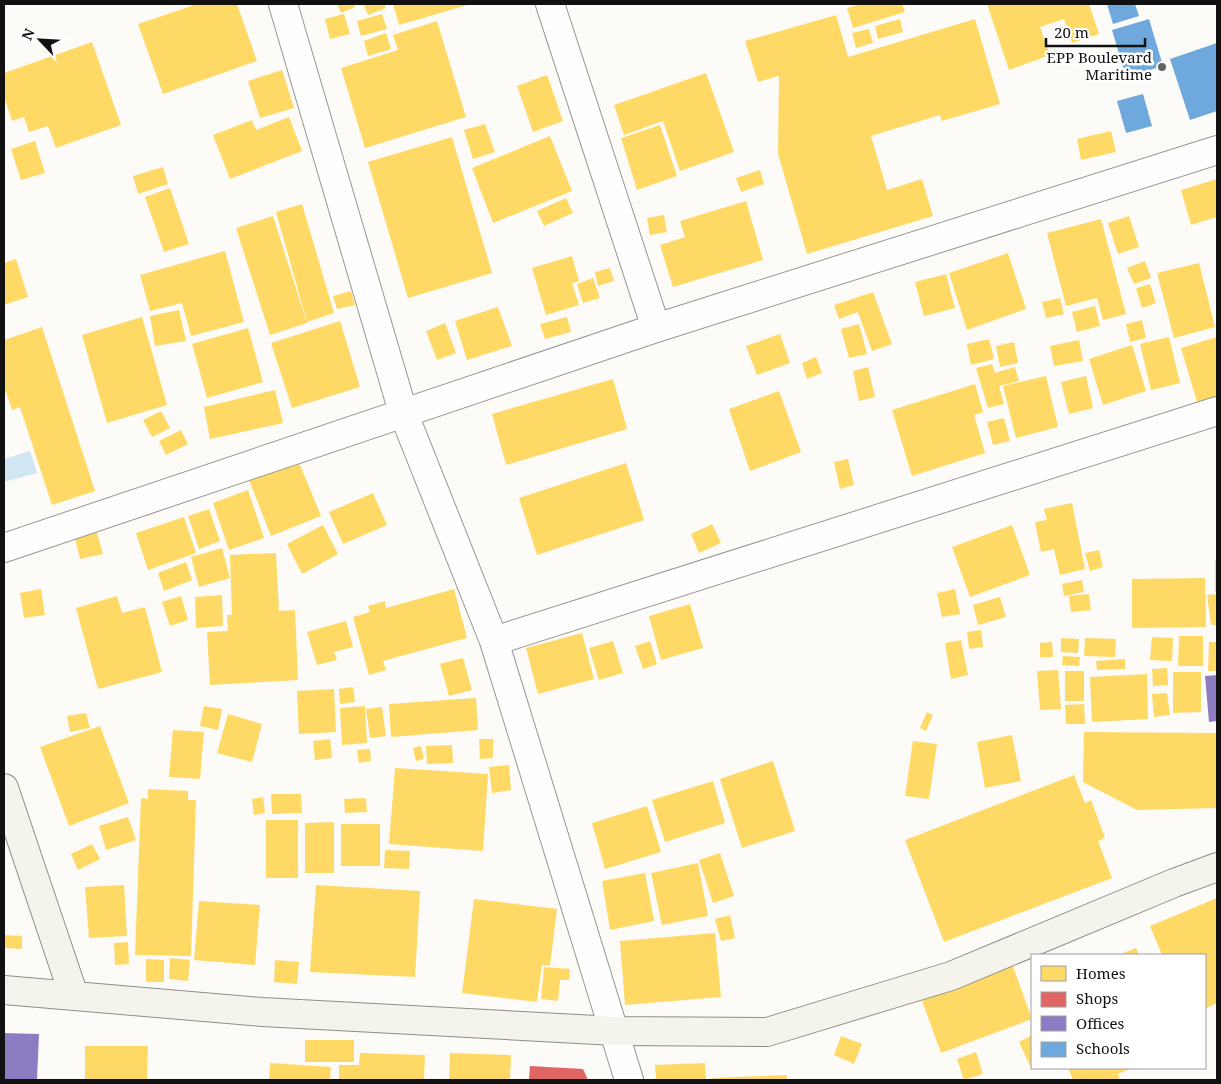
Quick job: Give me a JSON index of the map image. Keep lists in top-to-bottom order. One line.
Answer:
{"places":["EPP Boulevard Maritime"],"legend":["Homes","Shops","Offices","Schools"],"scale_bar":"20 m","north":"top left"}
